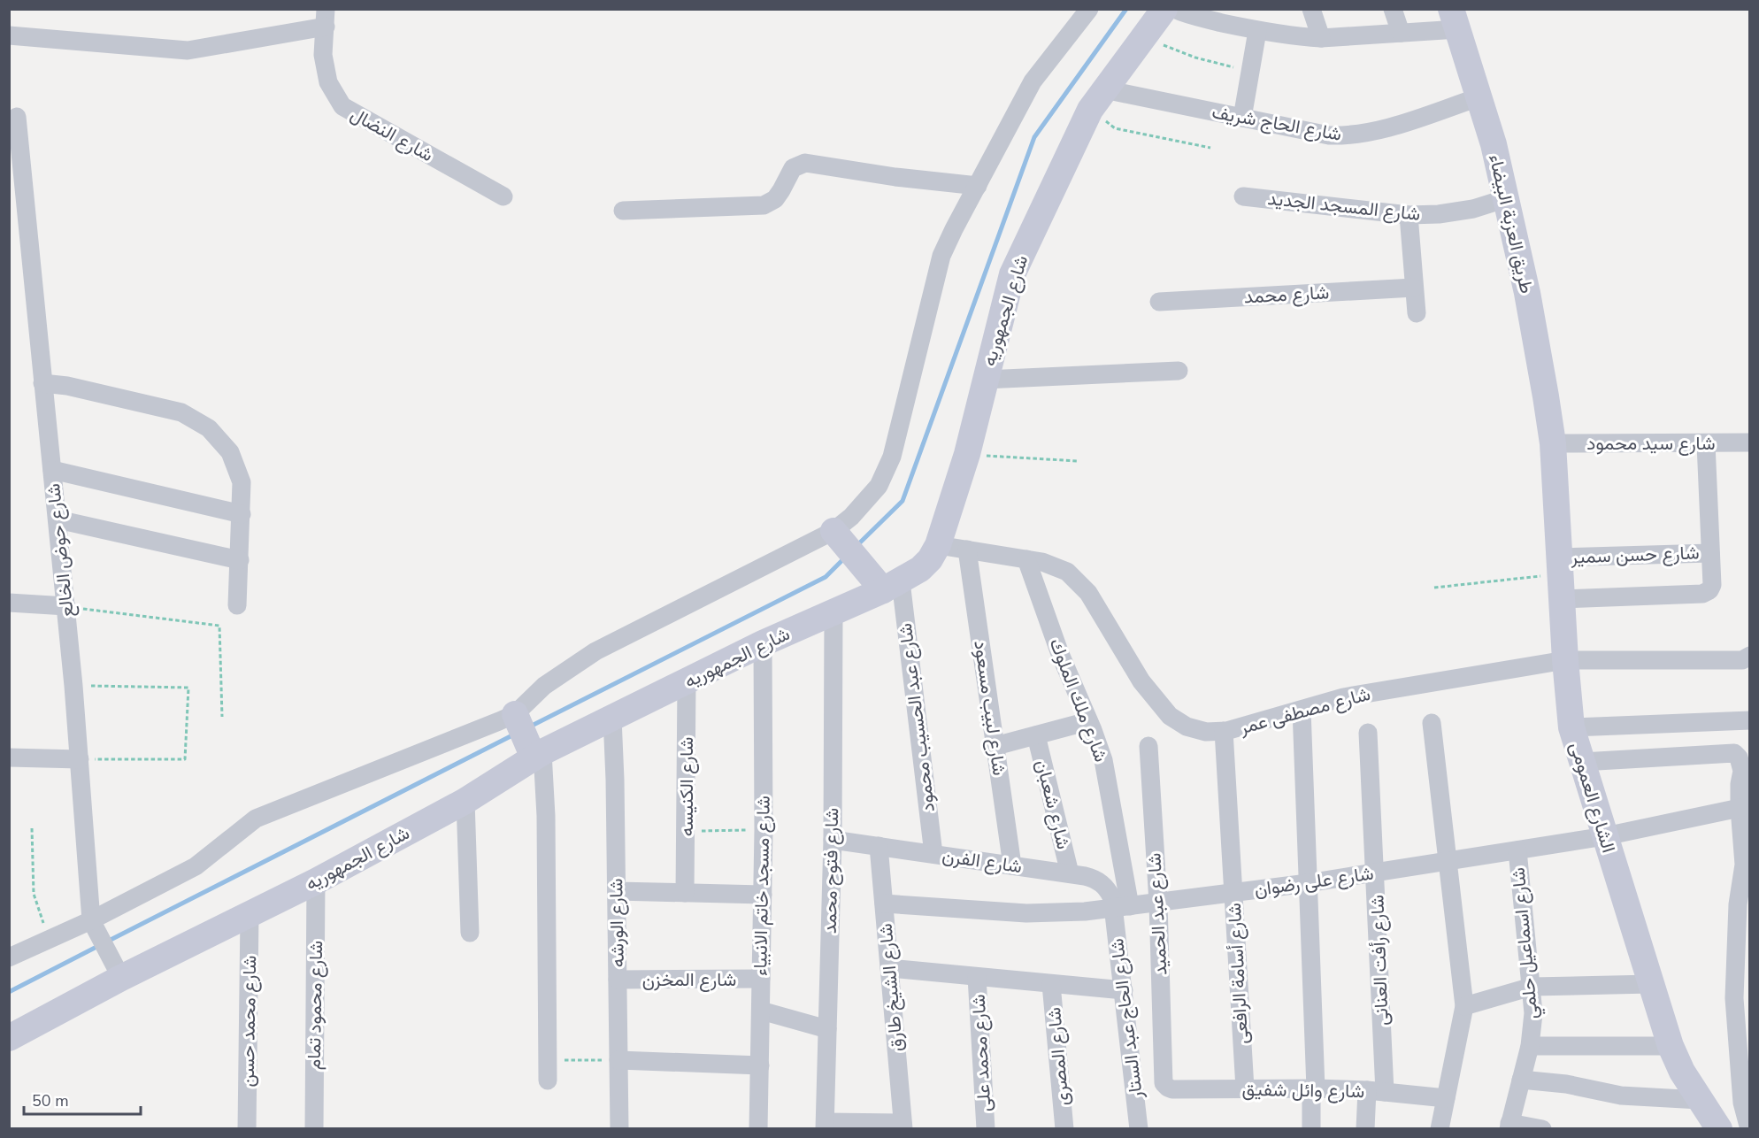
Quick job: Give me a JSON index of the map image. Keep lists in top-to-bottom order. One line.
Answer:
{"streets":{"street":["شارع الحاج شريف","شارع النضال","شارع المسجد الجديد","طريق العزبة البيضاء","شارع محمد","شارع الجمهوريه","شارع سيد محمود","شارع حوض الخالع","شارع حسن سمير","شارع ملك الملوك","شارع لبيب مسعود","شارع مصطفى عمر","شارع عبد الحسيب محمود","شارع الكنيسه","الشارع العمومى","شارع شعبان","شارع الفرن","شارع فتوح محمد","شارع على رضوان","شارع مسجد خاتم الانبياء","شارع عبد الحميد","شارع الورشه","شارع اسماعيل حلمي","شارع رأفت العنانى","شارع أسامة الرافعى","شارع المخزن","شارع الشيخ طارق","شارع محمود تمام","شارع الحاج عبد الستار","شارع محمد حسن","شارع محمد على","شارع المصرى","شارع وائل شفيق"]},"crossings":[["شارع الحاج شريف","طريق العزبة البيضاء"],["شارع الحاج شريف","شارع الجمهوريه"],["شارع المسجد الجديد","طريق العزبة البيضاء"],["طريق العزبة البيضاء","شارع سيد محمود"],["طريق العزبة البيضاء","الشارع العمومى"],["شارع الجمهوريه","شارع حوض الخالع"],["شارع الجمهوريه","شارع مصطفى عمر"],["شارع الجمهوريه","شارع عبد الحسيب محمود"],["شارع الجمهوريه","شارع الكنيسه"],["شارع الجمهوريه","شارع فتوح محمد"],["شارع الجمهوريه","شارع مسجد خاتم الانبياء"],["شارع الجمهوريه","شارع الورشه"],["شارع الجمهوريه","شارع محمود تمام"],["شارع الجمهوريه","شارع محمد حسن"],["شارع سيد محمود","الشارع العمومى"],["شارع حسن سمير","الشارع العمومى"],["شارع ملك الملوك","شارع مصطفى عمر"],["شارع ملك الملوك","شارع الفرن"],["شارع ملك الملوك","شارع على رضوان"],["شارع ملك الملوك","شارع الحاج عبد الستار"],["شارع لبيب مسعود","شارع مصطفى عمر"],["شارع لبيب مسعود","شارع الفرن"],["شارع مصطفى عمر","الشارع العمومى"],["شارع مصطفى عمر","شارع أسامة الرافعى"],["شارع عبد الحسيب محمود","شارع الفرن"],["الشارع العمومى","شارع على رضوان"],["شارع شعبان","شارع الفرن"],["شارع الفرن","شارع فتوح محمد"],["شارع الفرن","شارع على رضوان"],["شارع الفرن","شارع الشيخ طارق"],["شارع الفرن","شارع الحاج عبد الستار"],["شارع على رضوان","شارع عبد الحميد"],["شارع على رضوان","شارع اسماعيل حلمي"],["شارع على رضوان","شارع رأفت العنانى"],["شارع على رضوان","شارع أسامة الرافعى"],["شارع على رضوان","شارع الشيخ طارق"],["شارع على رضوان","شارع الحاج عبد الستار"],["شارع مسجد خاتم الانبياء","شارع المخزن"],["شارع عبد الحميد","شارع وائل شفيق"],["شارع الورشه","شارع المخزن"],["شارع رأفت العنانى","شارع وائل شفيق"],["شارع أسامة الرافعى","شارع وائل شفيق"]],"scale_bar":"50 m"}
